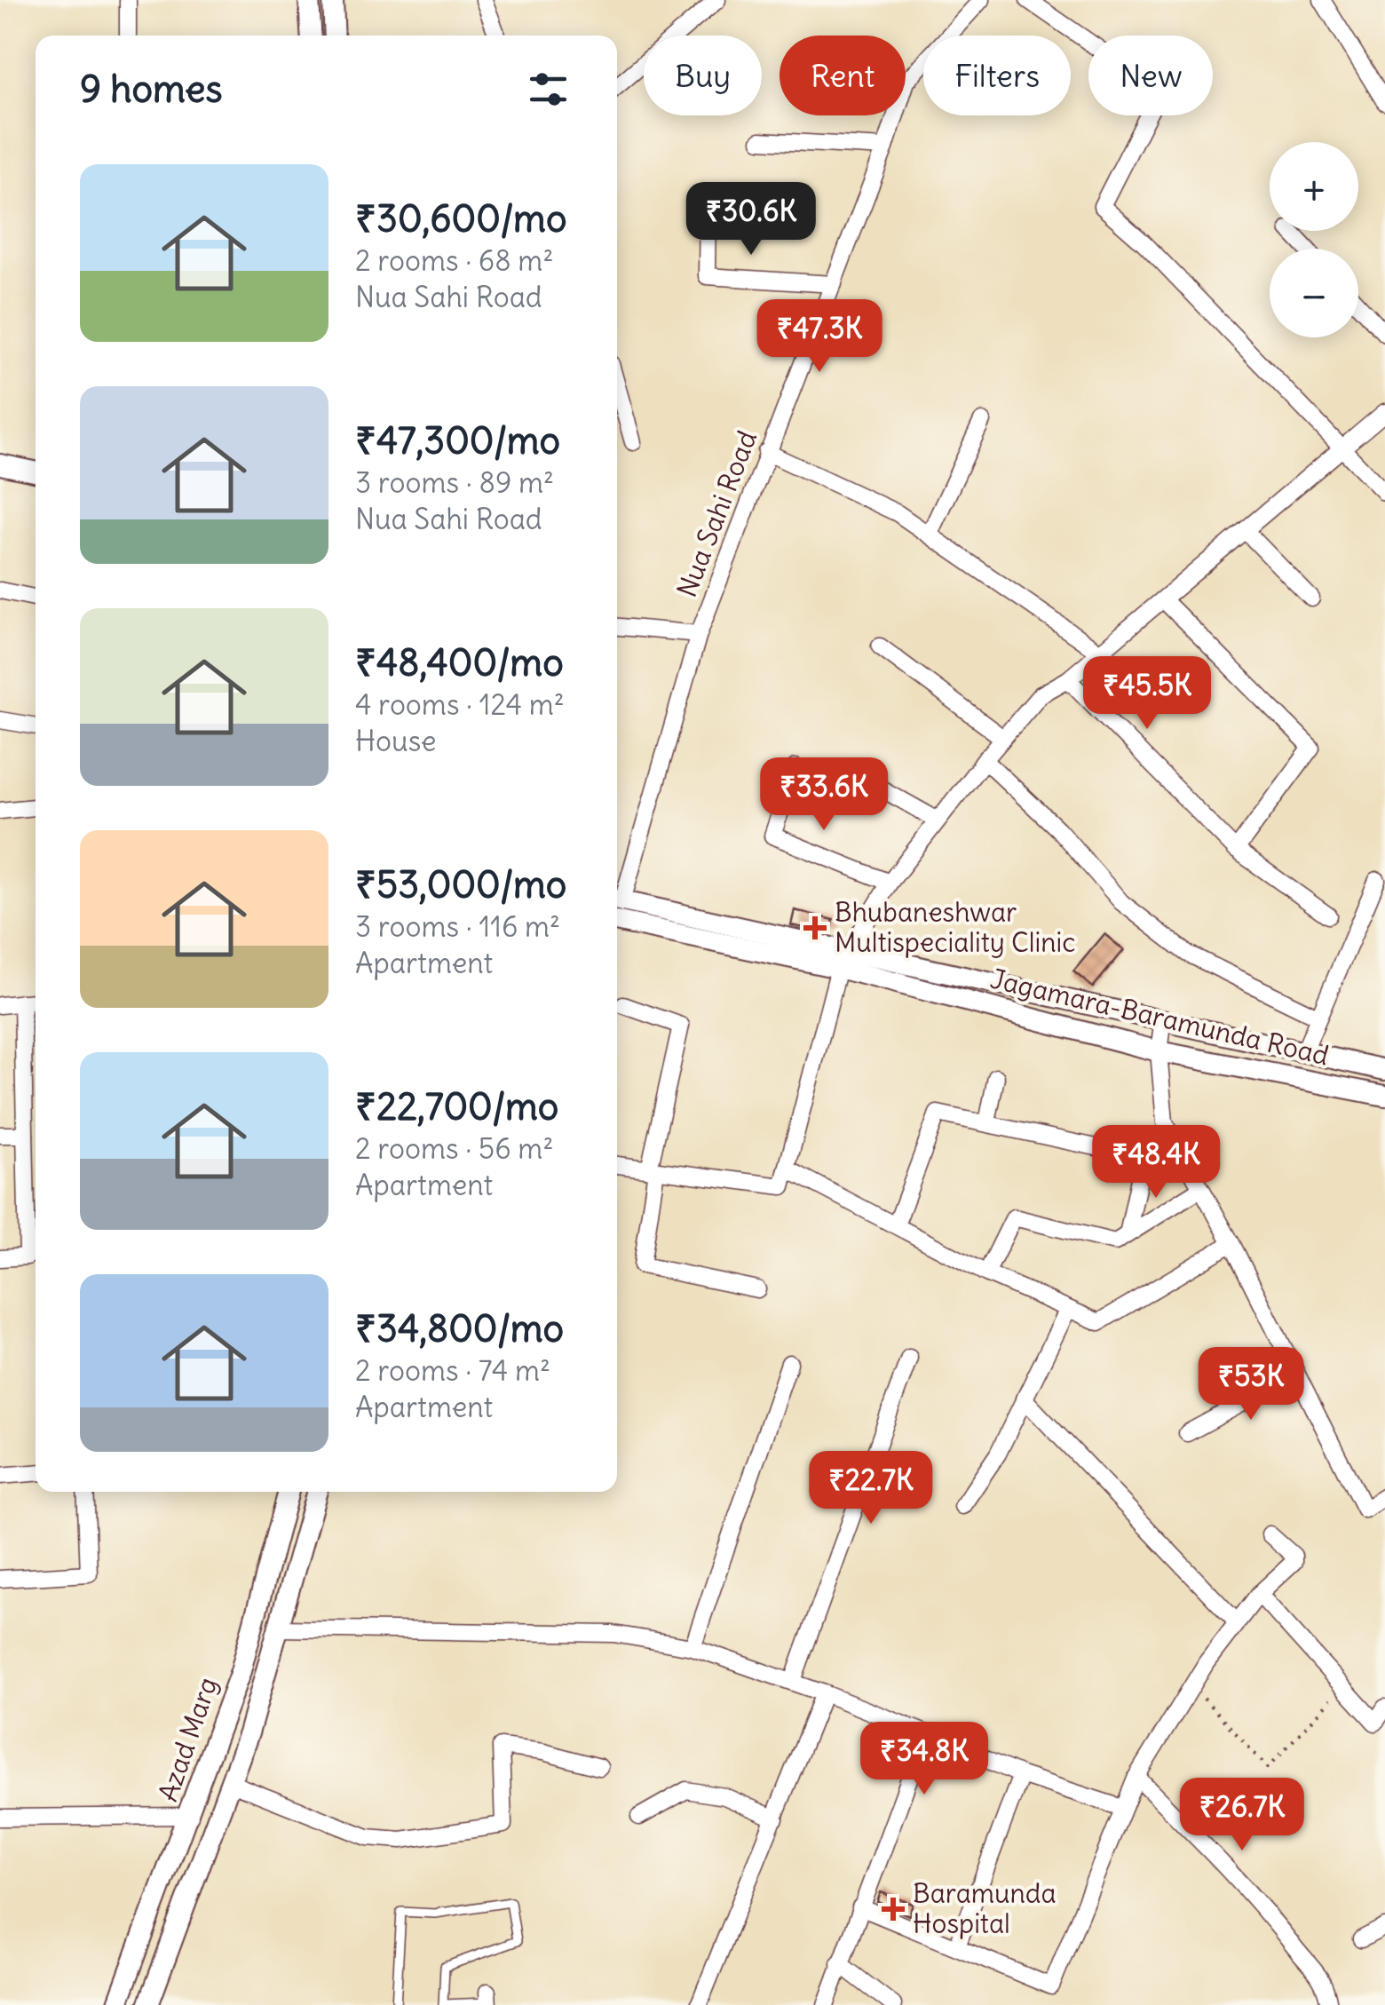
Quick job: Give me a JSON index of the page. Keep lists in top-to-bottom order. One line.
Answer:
{"streets":{"street":["Nua Sahi Road","Jagamara-Baramunda Road","Azad Marg"]},"places":{"health":["Bhubaneshwar Multispeciality Clinic","Baramunda Hospital"]},"page":{"chip":["Buy","Rent","Filters","New"],"heading":"9 homes","map_buttons":["+","−"],"list":[{"name":"₹30,600/mo","note":"2 rooms · 68 m² · Nua Sahi Road"},{"name":"₹47,300/mo","note":"3 rooms · 89 m² · Nua Sahi Road"},{"name":"₹48,400/mo","note":"4 rooms · 124 m² · House"},{"name":"₹53,000/mo","note":"3 rooms · 116 m² · Apartment"},{"name":"₹22,700/mo","note":"2 rooms · 56 m² · Apartment"},{"name":"₹34,800/mo","note":"2 rooms · 74 m² · Apartment"}],"price":["₹30.6K","₹47.3K","₹45.5K","₹33.6K","₹48.4K","₹53K","₹22.7K","₹34.8K","₹26.7K"]}}
